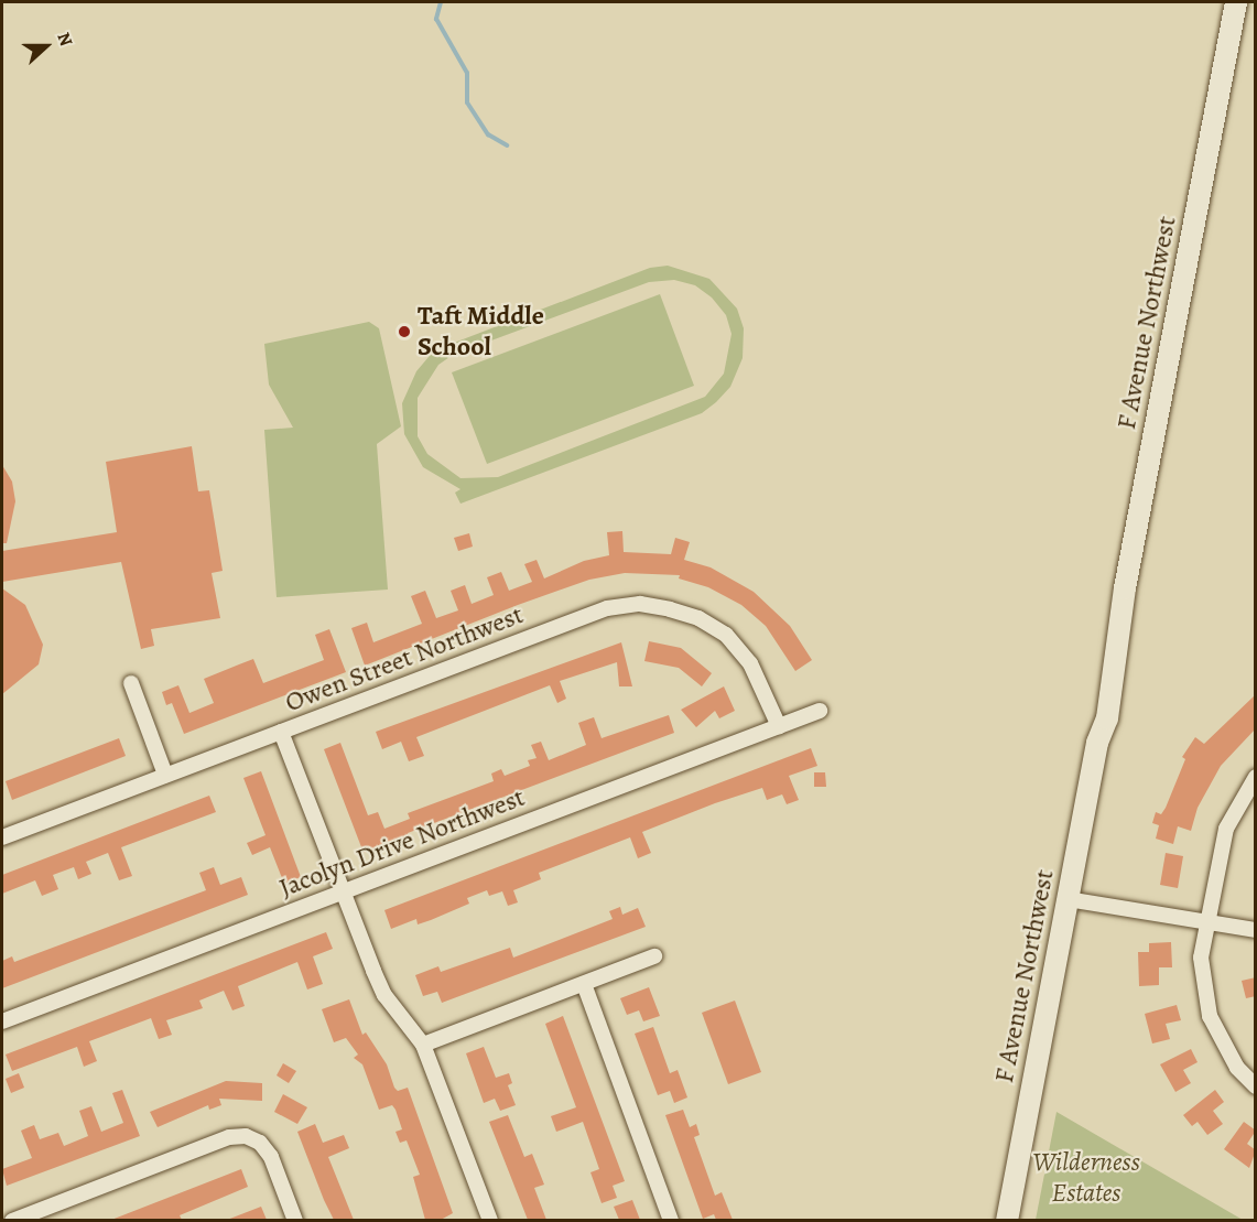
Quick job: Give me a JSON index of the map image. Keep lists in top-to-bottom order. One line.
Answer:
{"streets":{"main road":["F Avenue Northwest"],"street":["Owen Street Northwest","Jacolyn Drive Northwest"]},"crossings":[["Owen Street Northwest","Jacolyn Drive Northwest"]],"parks":["Wilderness Estates"],"places":["Taft Middle School"],"north":"right"}
